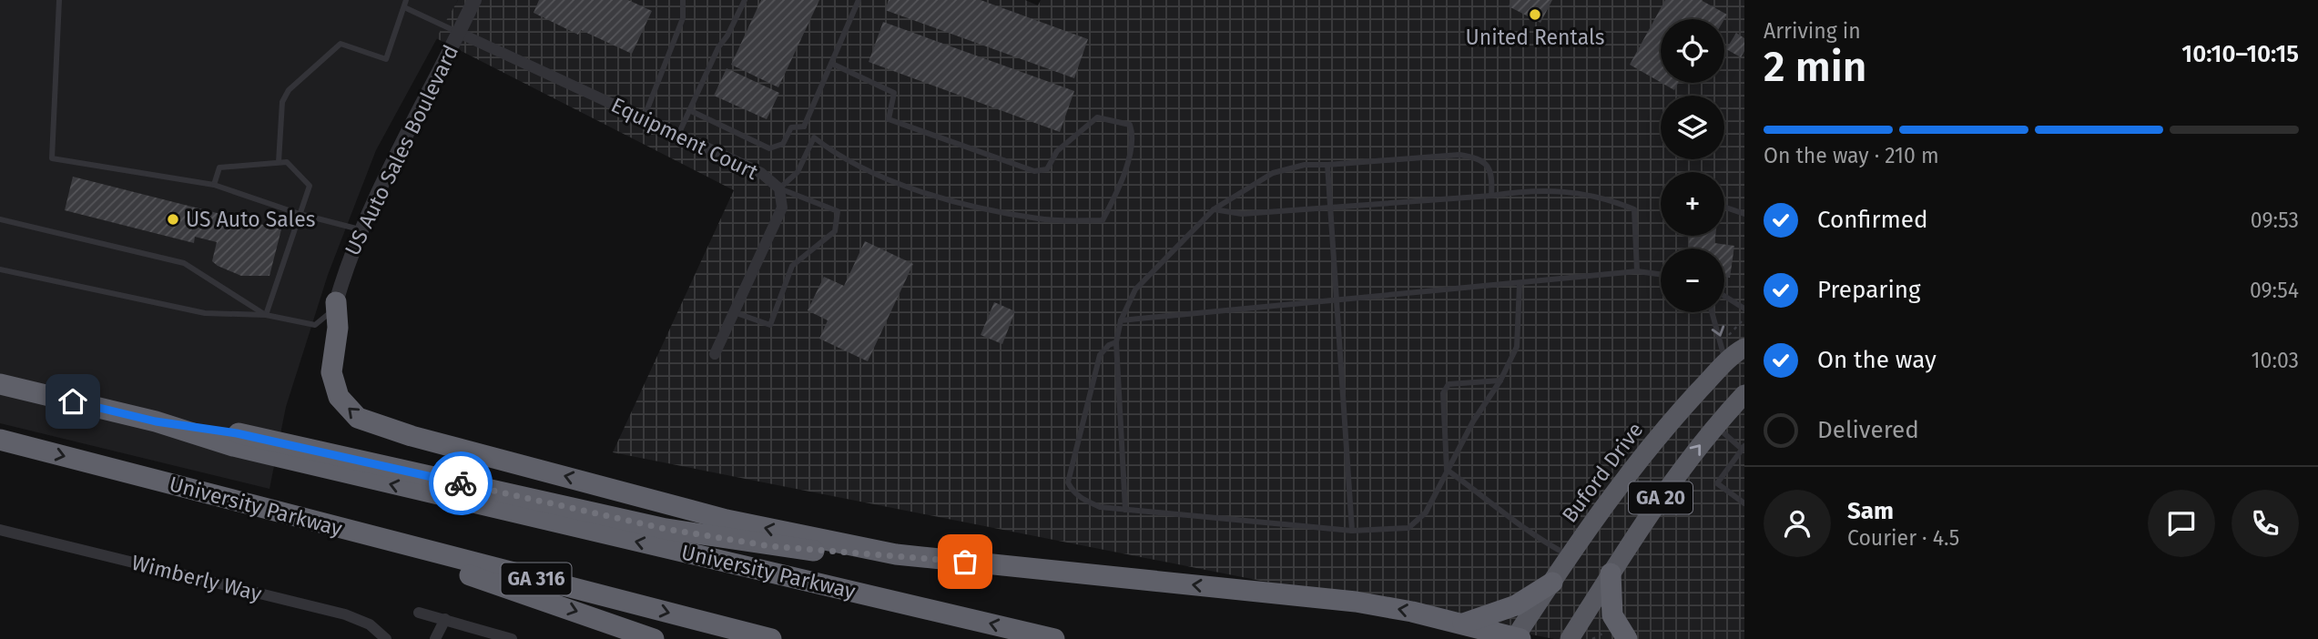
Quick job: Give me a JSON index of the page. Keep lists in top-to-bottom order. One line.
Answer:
{"streets":{"highway":["Buford Drive","GA 20","University Parkway","GA 316"],"street":["Equipment Court","US Auto Sales Boulevard","Wimberly Way"]},"crossings":[["Equipment Court","US Auto Sales Boulevard"]],"places":["United Rentals","US Auto Sales"],"page":{"heading":["2 min","Arriving in","10:10–10:15"],"panel":["Sam","Courier · 4.5"],"map_buttons":["+","−"],"bar":"On the way · 210 m","list":[["Confirmed","09:53"],["Preparing","09:54"],["On the way","10:03"],"Delivered"]}}
